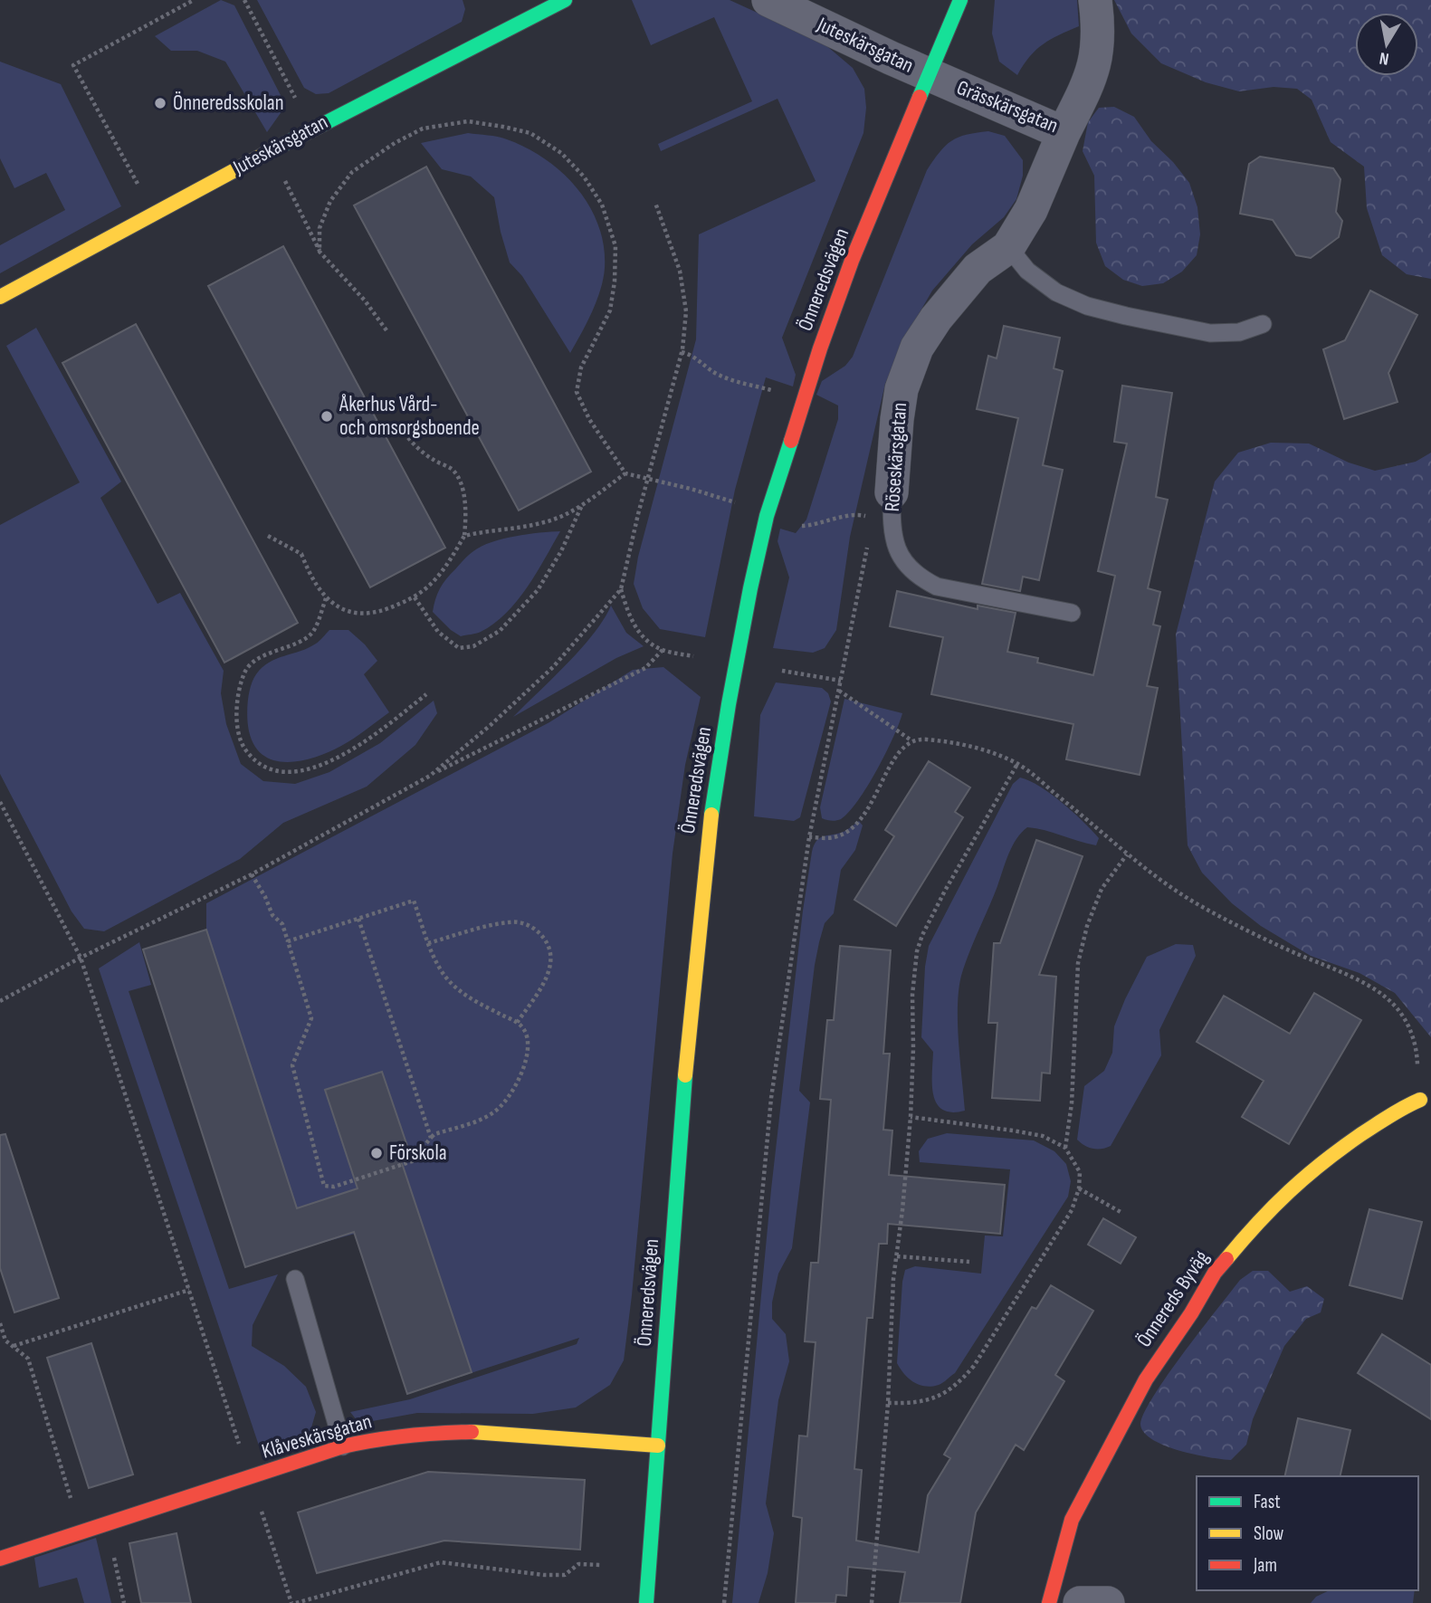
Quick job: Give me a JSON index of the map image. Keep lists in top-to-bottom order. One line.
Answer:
{"streets":{"street":["Juteskärsgatan","Grässkärsgatan","Önneredsvägen","Röseskärsgatan","Önnereds Byväg","Klåveskärsgatan"]},"crossings":[["Juteskärsgatan","Grässkärsgatan"],["Juteskärsgatan","Önneredsvägen"],["Grässkärsgatan","Önneredsvägen"],["Grässkärsgatan","Röseskärsgatan"],["Önneredsvägen","Klåveskärsgatan"]],"places":["Önneredsskolan","Åkerhus Vård- och omsorgsboende","Förskola"],"legend":["Fast","Slow","Jam"],"north":"bottom"}
